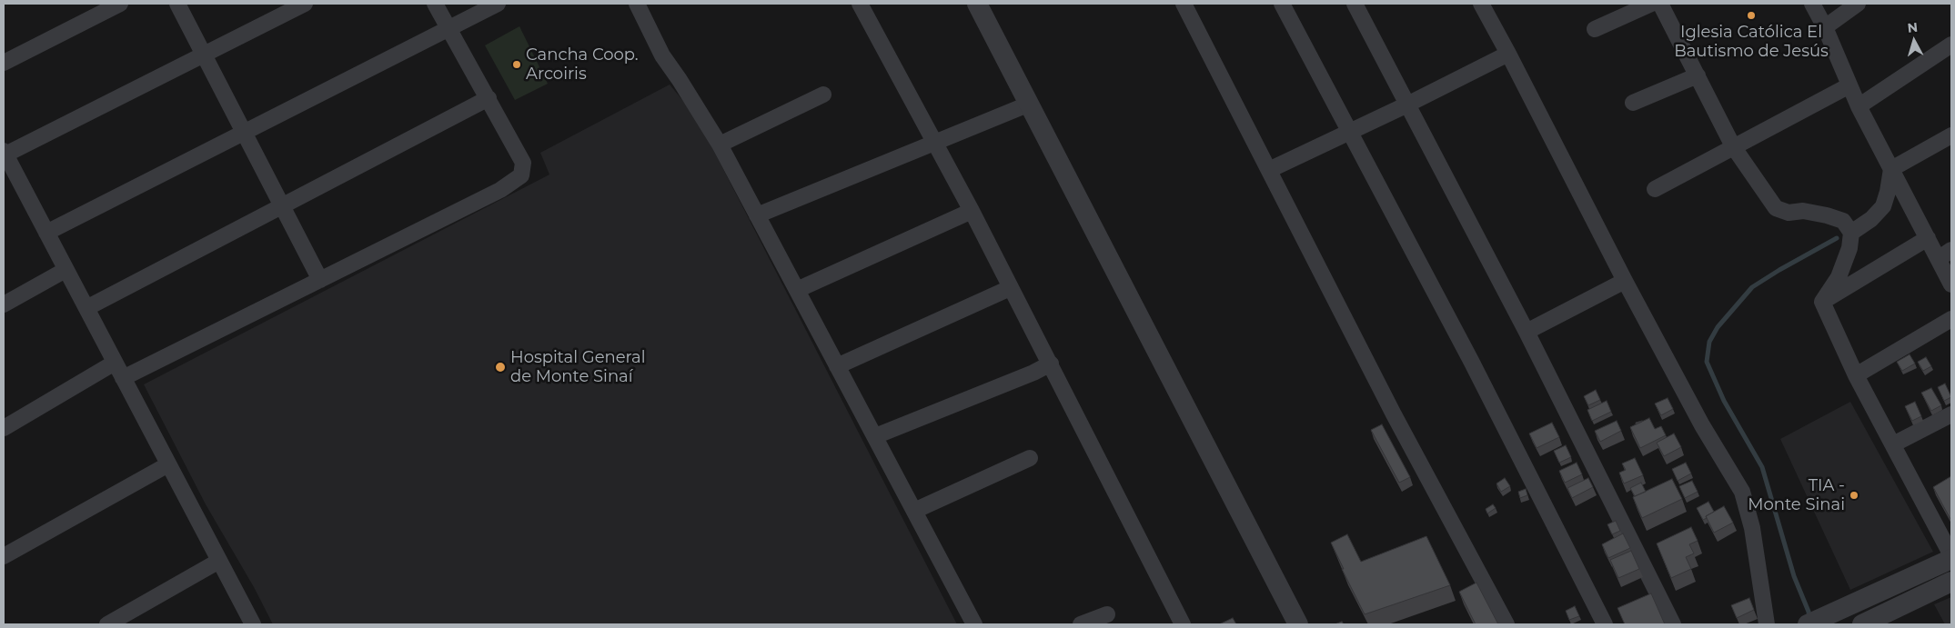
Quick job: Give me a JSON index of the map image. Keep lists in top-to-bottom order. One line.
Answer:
{"places":["Iglesia Católica El Bautismo de Jesús","Cancha Coop. Arcoiris","Hospital General de Monte Sinaí","TIA - Monte Sinai"],"north":"top"}
